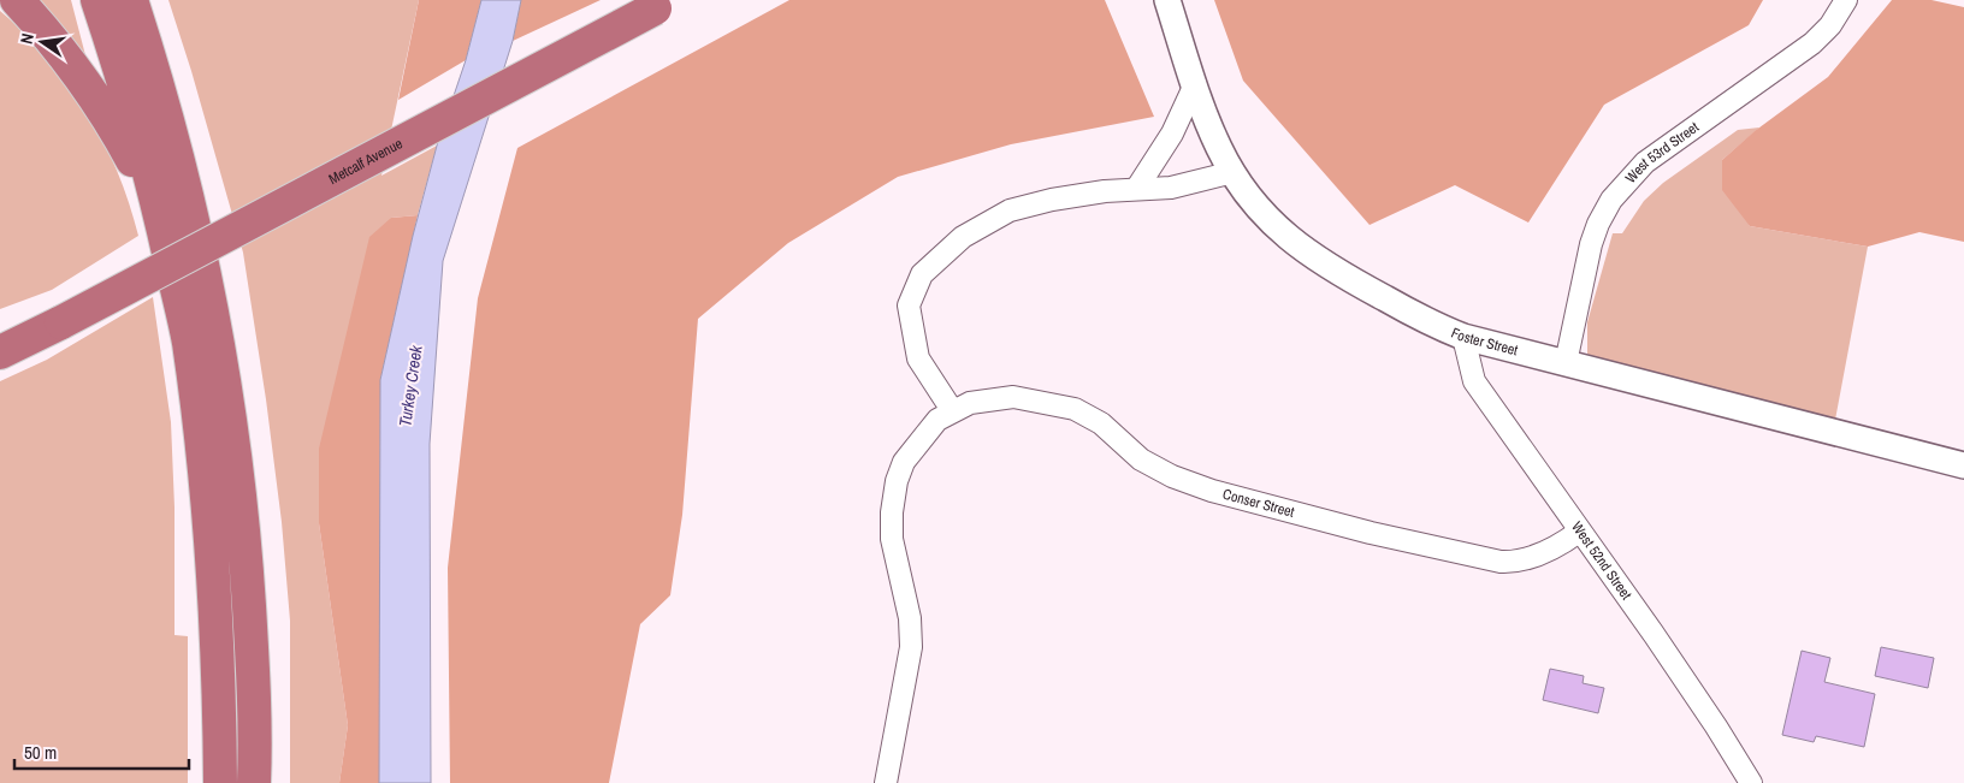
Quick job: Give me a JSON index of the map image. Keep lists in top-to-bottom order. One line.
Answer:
{"streets":{"highway":["Metcalf Avenue"],"street":["West 53rd Street","Foster Street","Conser Street","West 52nd Street"]},"crossings":[["West 53rd Street","Foster Street"],["Foster Street","West 52nd Street"],["Conser Street","West 52nd Street"]],"water":["Turkey Creek"],"scale_bar":"50 m","north":"left"}
